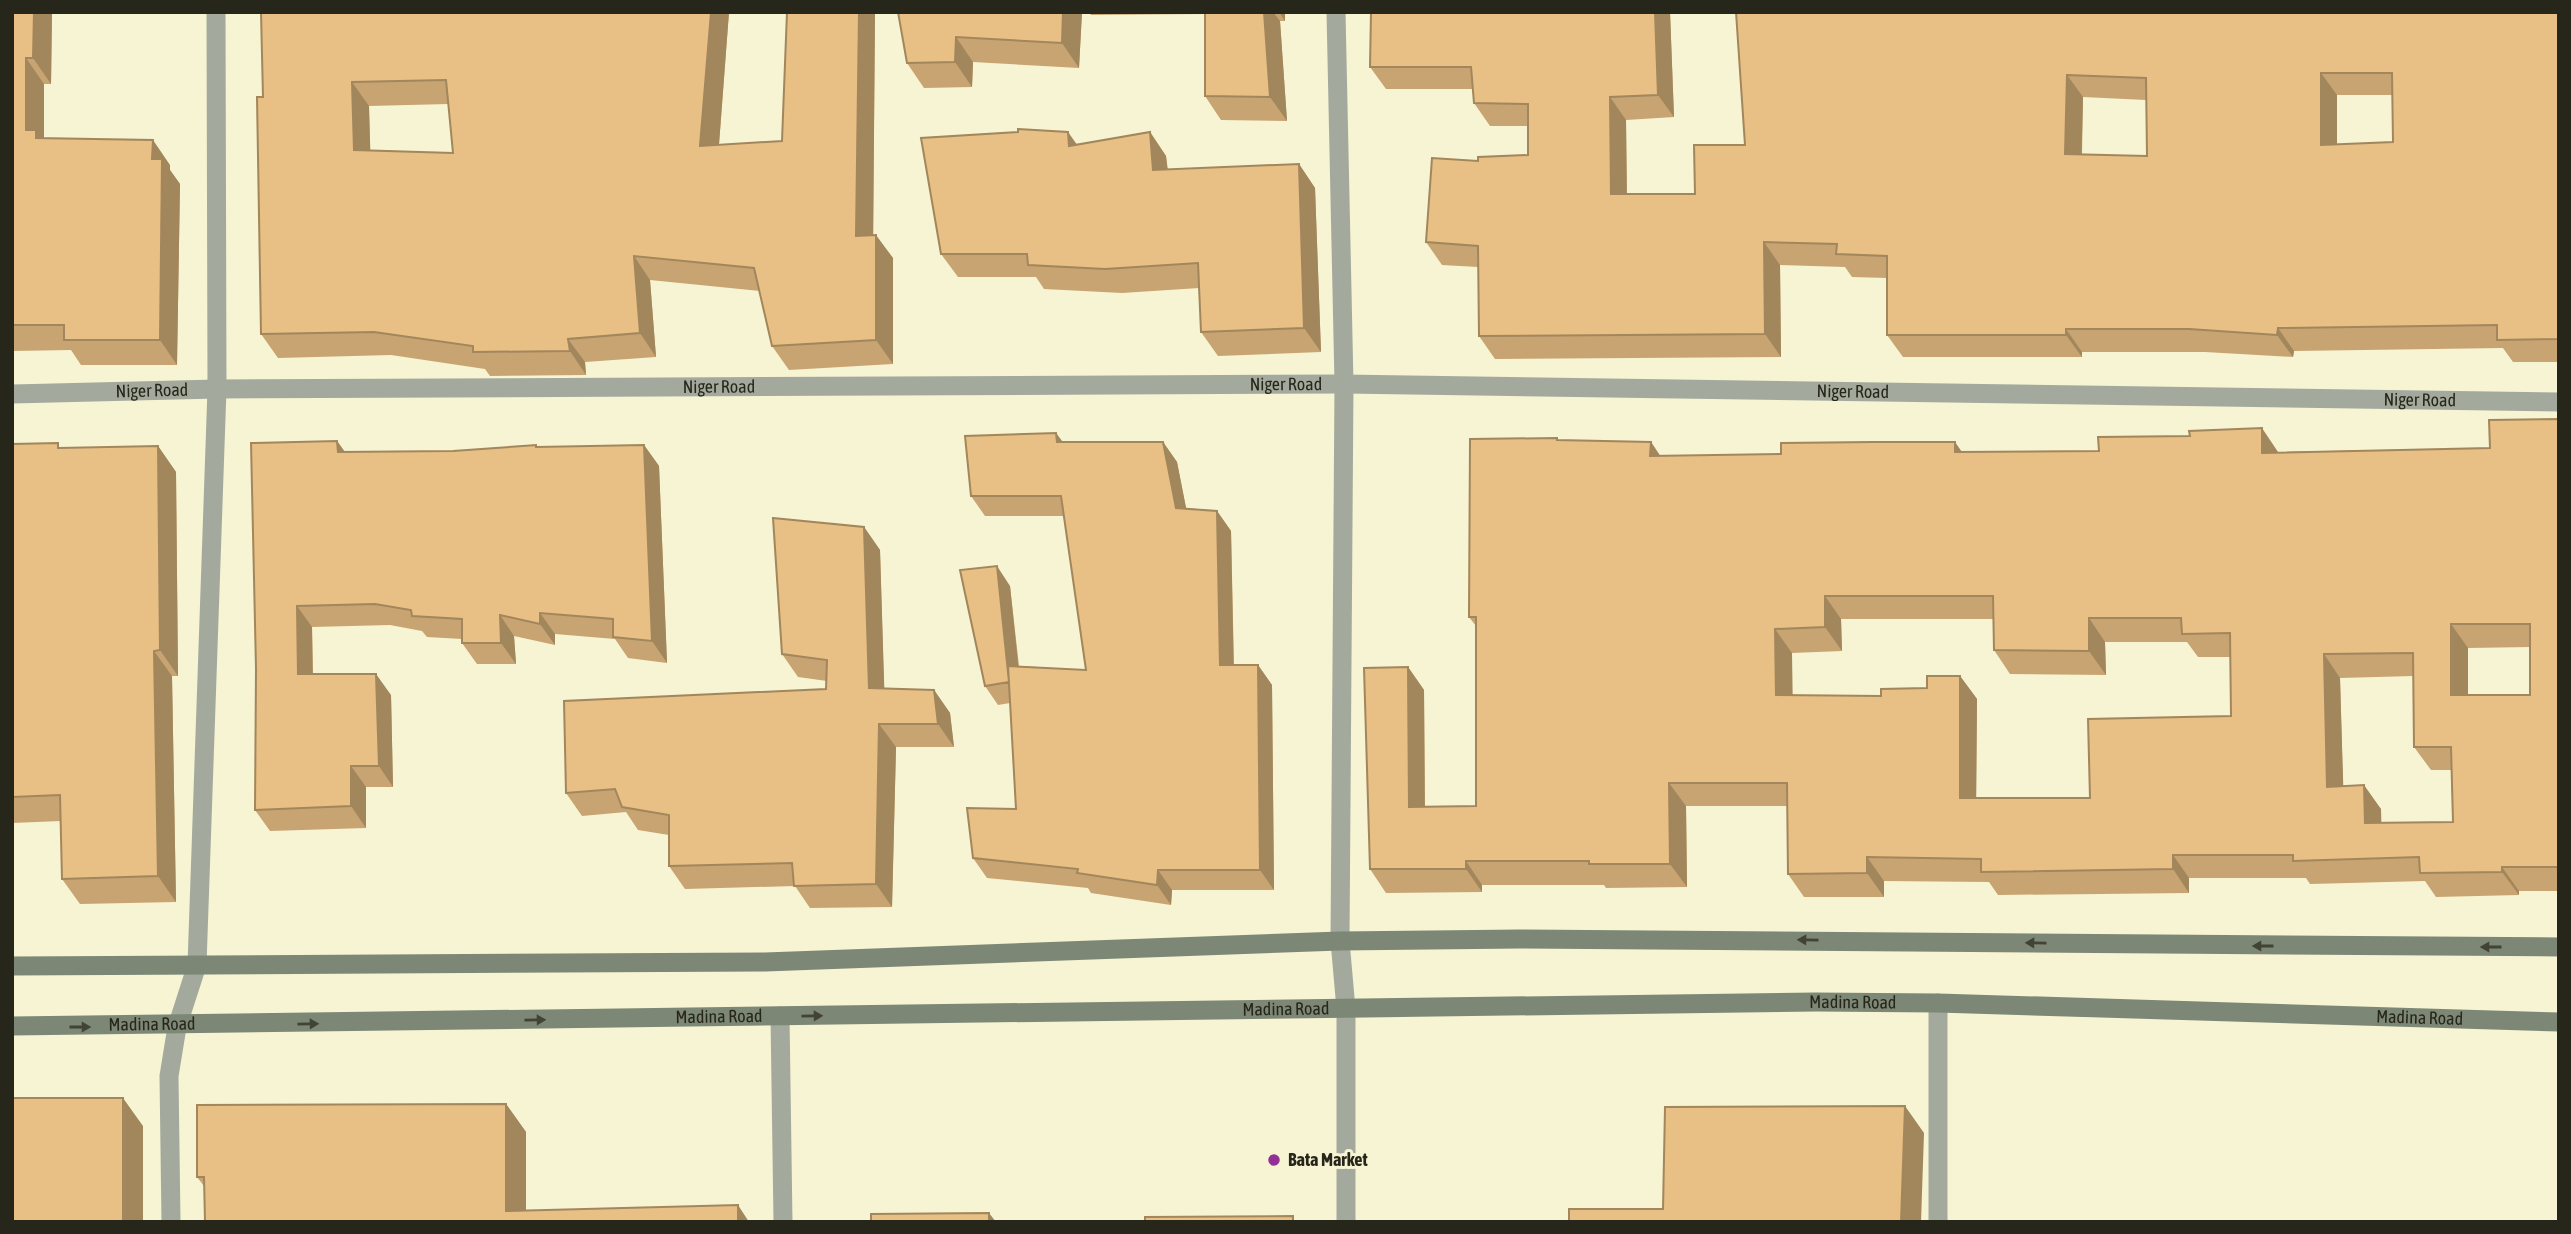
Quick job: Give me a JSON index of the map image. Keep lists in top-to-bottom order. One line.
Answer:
{"streets":{"main road":["Madina Road"],"street":["Niger Road"]},"places":["Bata Market"]}
